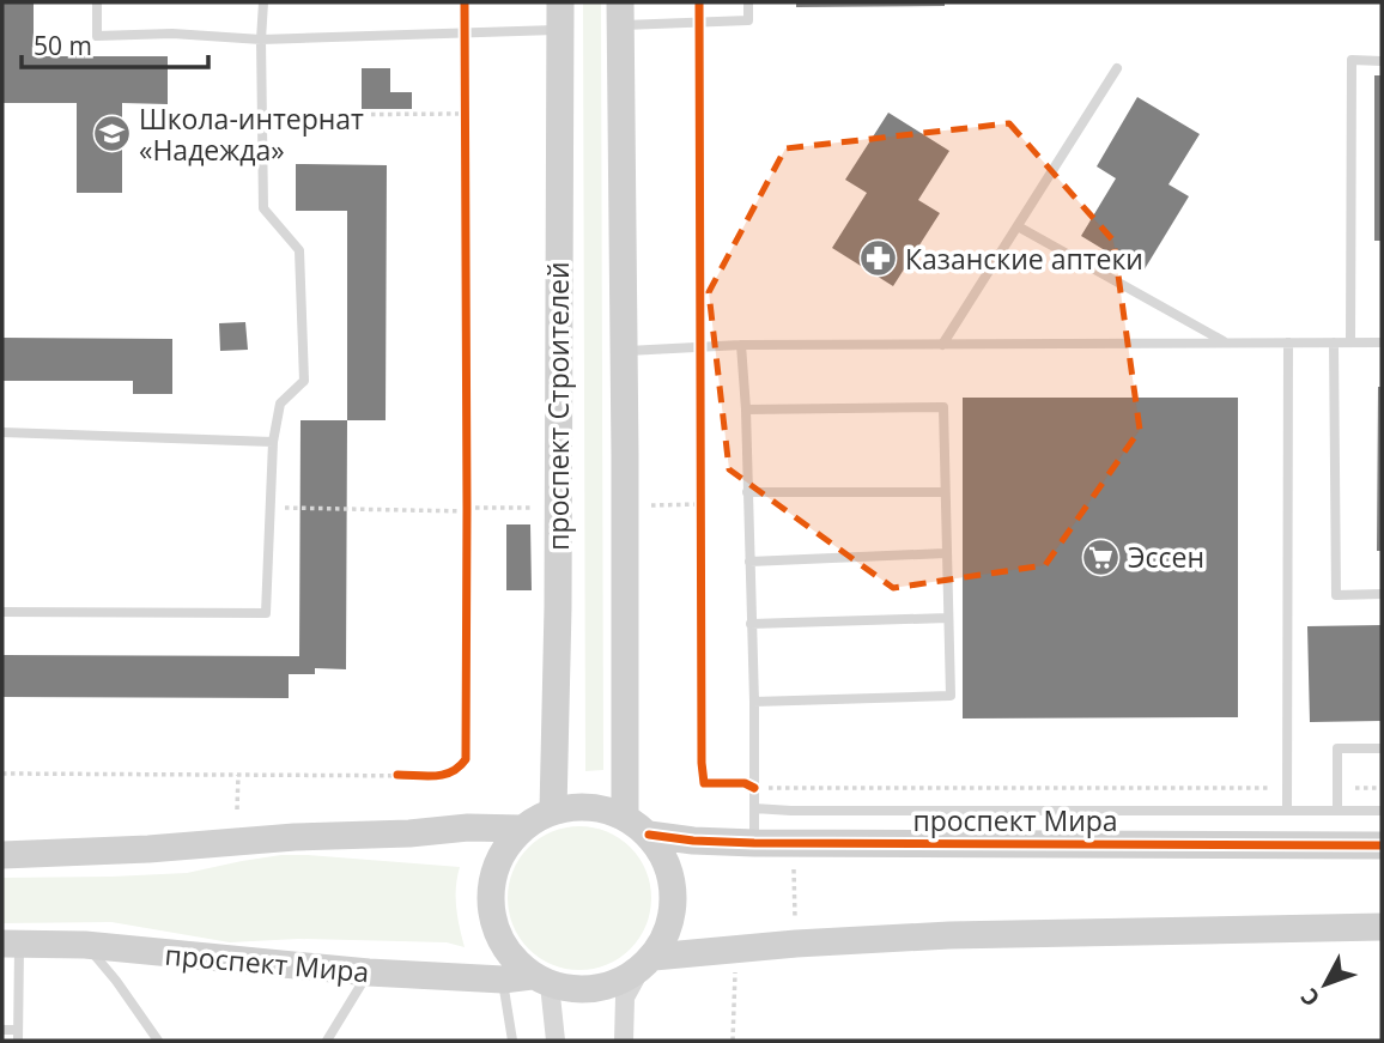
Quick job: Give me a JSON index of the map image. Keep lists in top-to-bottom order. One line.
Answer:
{"streets":{"main road":["проспект Строителей","проспект Мира"]},"crossings":[["проспект Строителей","проспект Мира"]],"places":{"school or university":["Школа-интернат «Надежда»"],"pharmacy":["Казанские аптеки"],"supermarket":["Эссен"]},"scale_bar":"50 m","north":"bottom left"}
